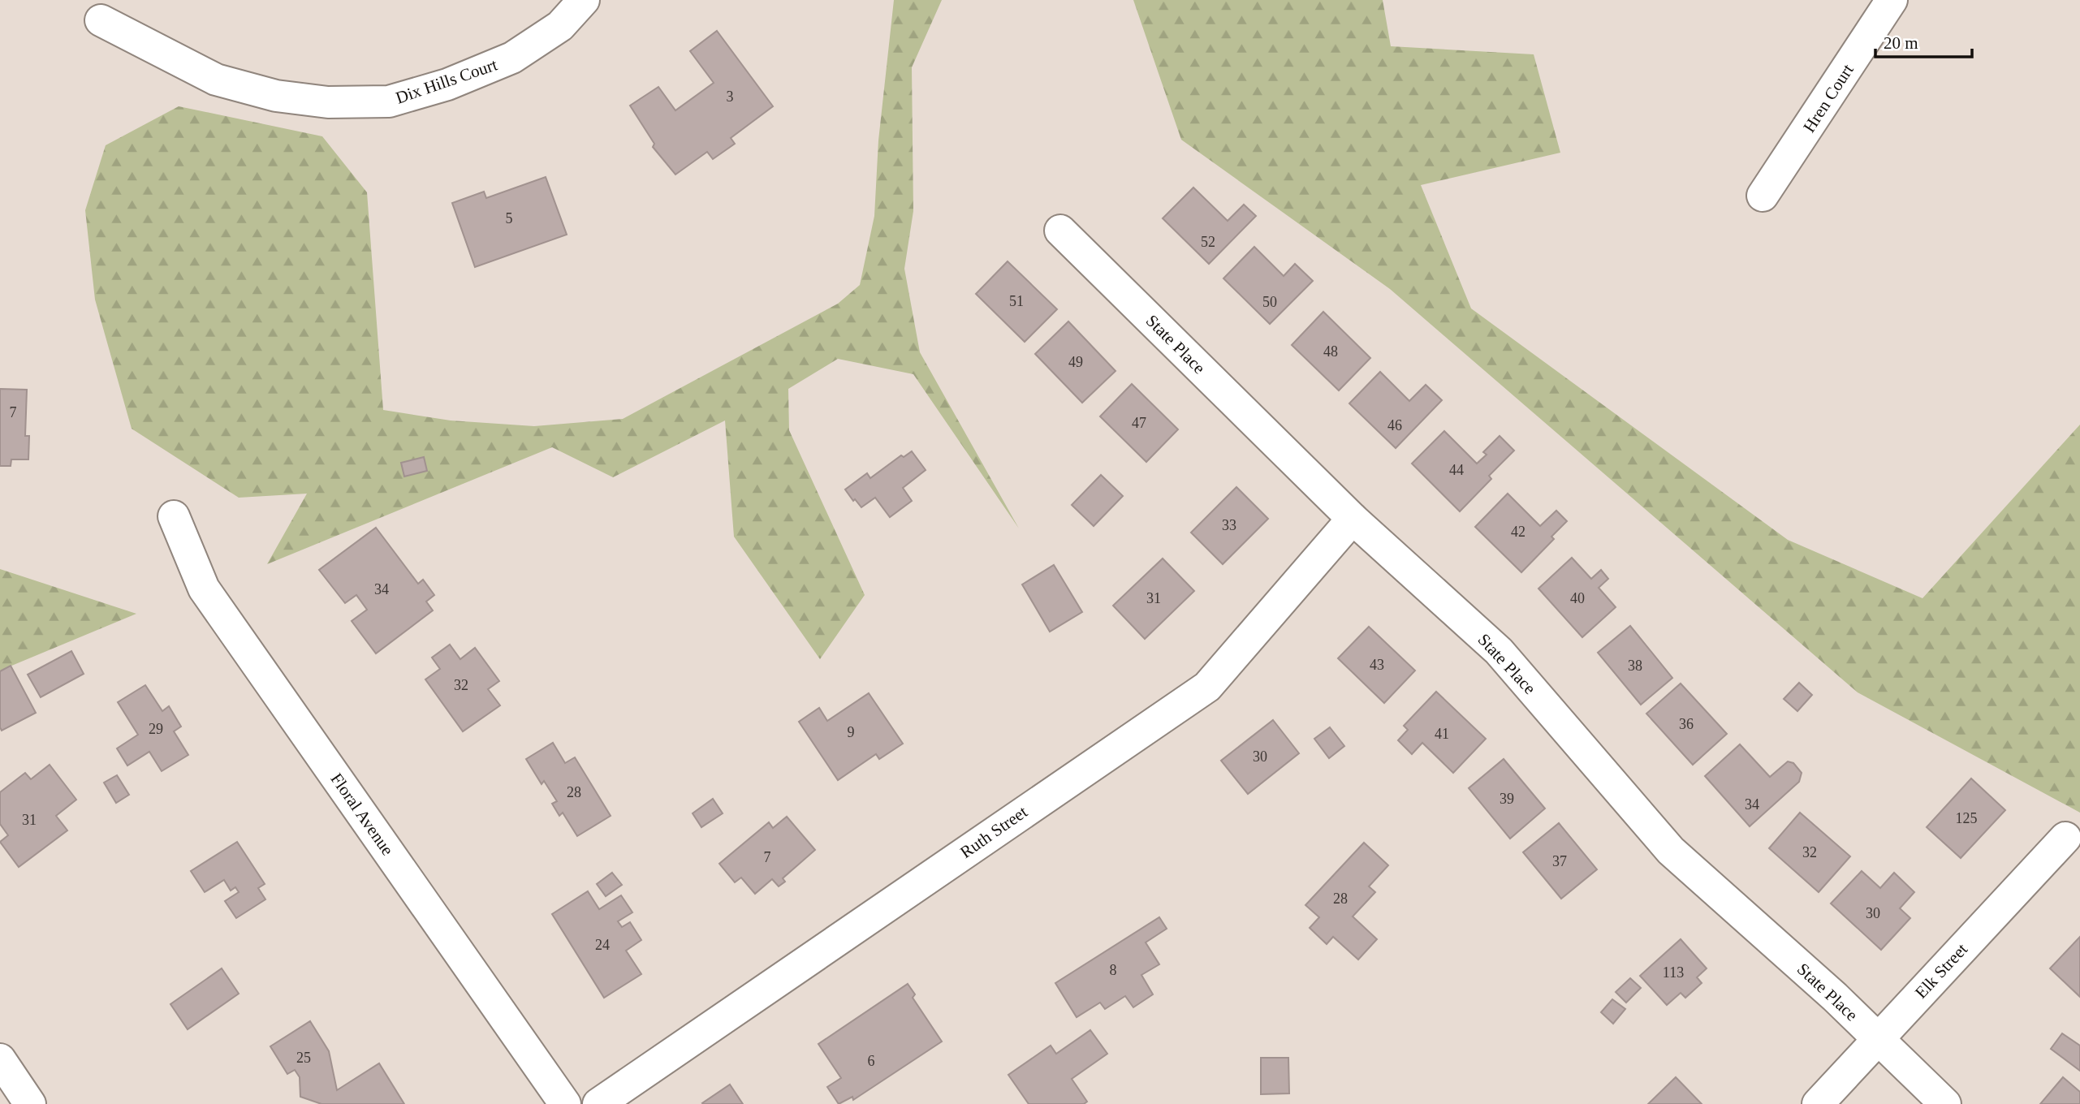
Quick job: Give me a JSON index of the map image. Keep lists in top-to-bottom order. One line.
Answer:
{"streets":{"street":["Dix Hills Court","Hren Court","State Place","Floral Avenue","Ruth Street","Elk Street"]},"crossings":[["State Place","Ruth Street"],["State Place","Elk Street"]],"house_numbers":["3","5","52","51","50","48","49","7","47","46","44","33","42","34","31","40","43","38","32","36","29","9","41","30","28","39","34","125","31","32","7","37","28","30","24","8","113","25","6"],"scale_bar":"20 m"}
